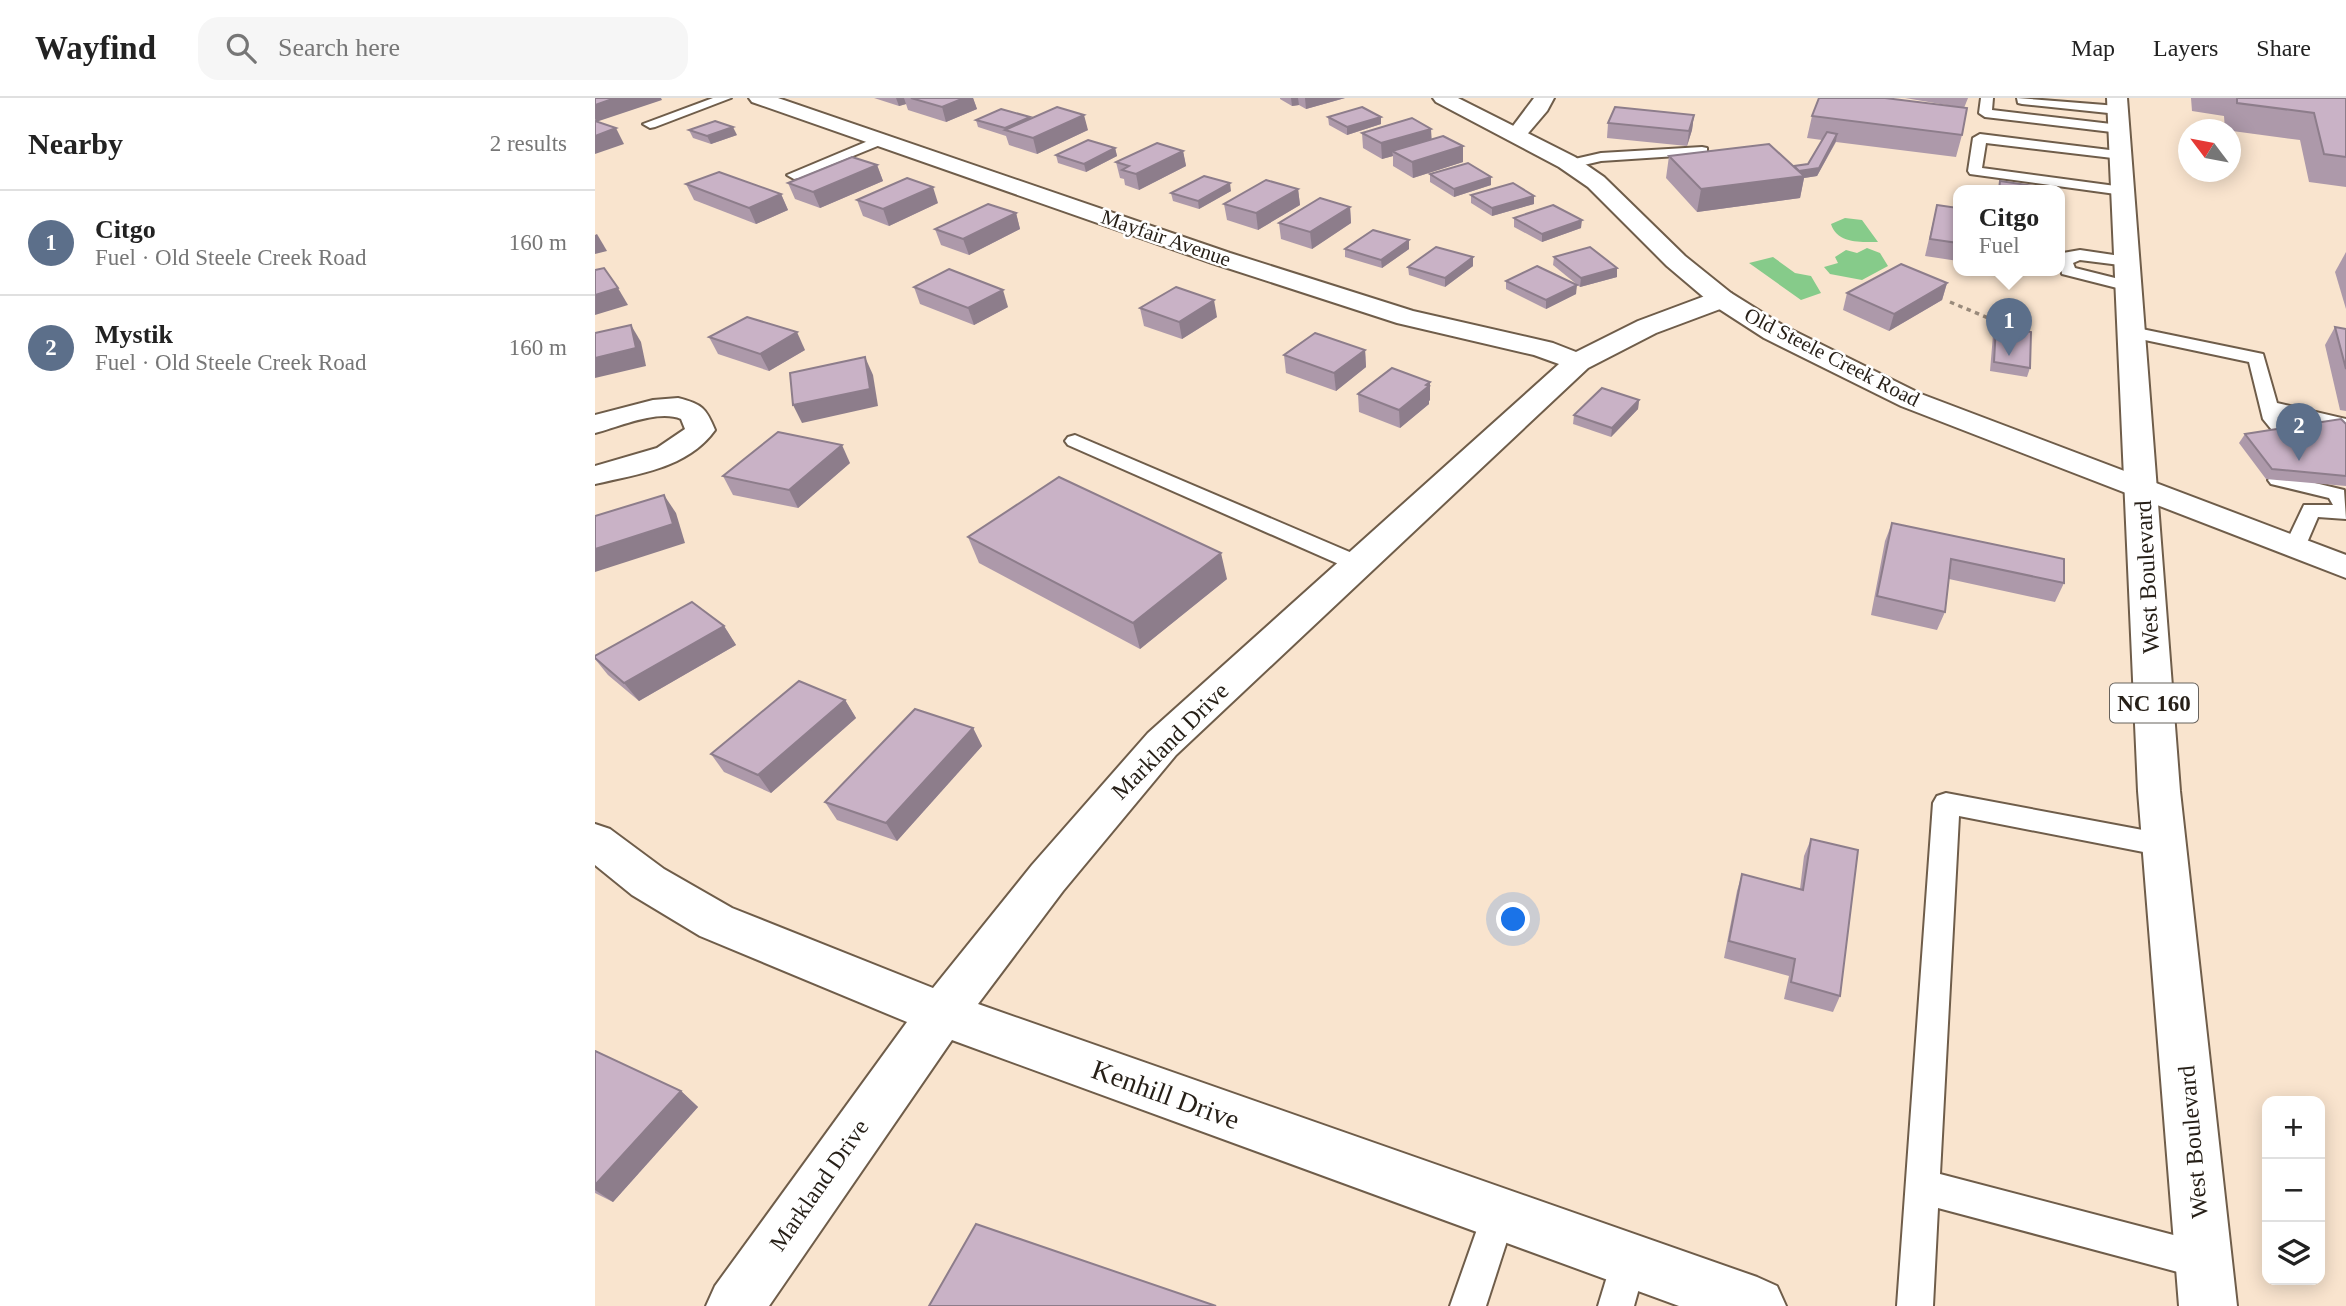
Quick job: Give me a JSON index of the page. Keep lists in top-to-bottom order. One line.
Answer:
{"streets":{"street":["Mayfair Avenue","Old Steele Creek Road","West Boulevard","NC 160","Markland Drive","Kenhill Drive"]},"crossings":[["Mayfair Avenue","Markland Drive"],["Old Steele Creek Road","West Boulevard"],["Old Steele Creek Road","Markland Drive"],["Markland Drive","Kenhill Drive"]],"north":"top left","page":{"header":"Wayfind","search":"Search here","nav":["Map","Layers","Share"],"heading":["Nearby","2 results"],"popup":["Citgo","Fuel"],"list":[{"mark":"1","name":"Citgo","note":"Fuel · Old Steele Creek Road","value":"160 m"},{"mark":"2","name":"Mystik","note":"Fuel · Old Steele Creek Road","value":"160 m"}],"pins":["1","2"],"map_buttons":["+","−"]}}
